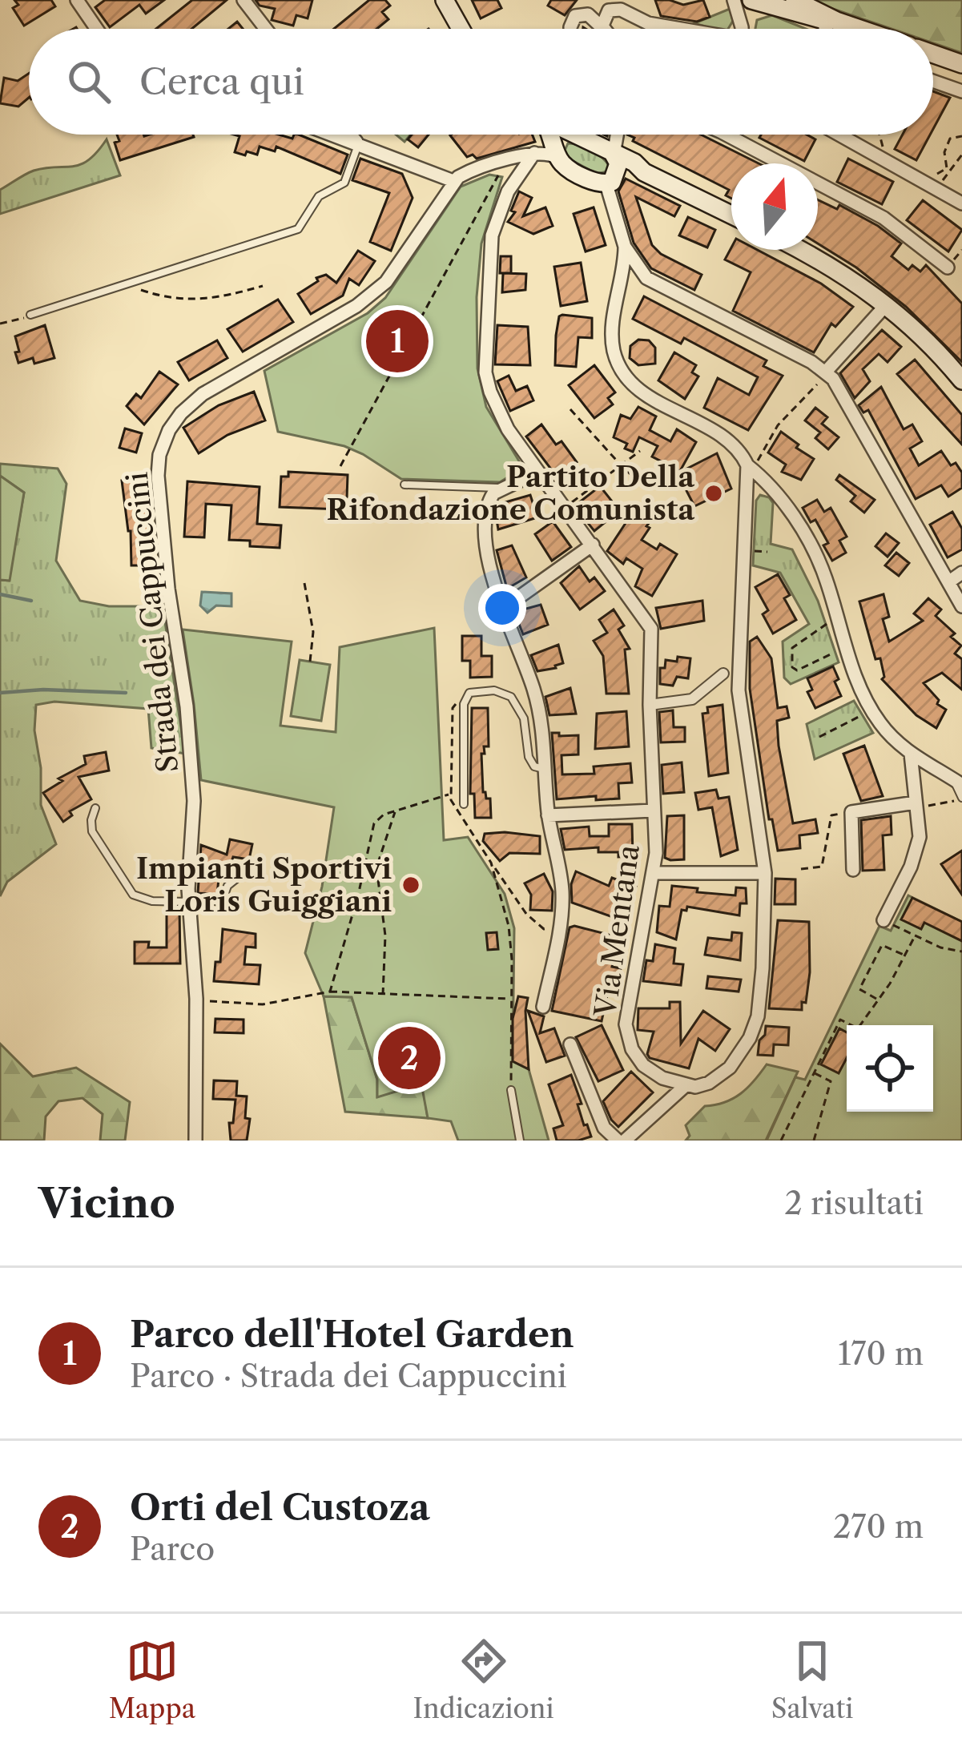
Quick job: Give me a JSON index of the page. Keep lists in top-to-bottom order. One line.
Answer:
{"streets":{"street":["Strada dei Cappuccini","Via Mentana"]},"places":["Partito Della Rifondazione Comunista","Impianti Sportivi Loris Guiggiani"],"north":"top","page":{"search":"Cerca qui","pins":["1","2"],"heading":["Vicino","2 risultati"],"list":[{"mark":"1","name":"Parco dell'Hotel Garden","note":"Parco · Strada dei Cappuccini","value":"170 m"},{"mark":"2","name":"Orti del Custoza","note":"Parco","value":"270 m"}],"nav":["Mappa","Indicazioni","Salvati"]}}
